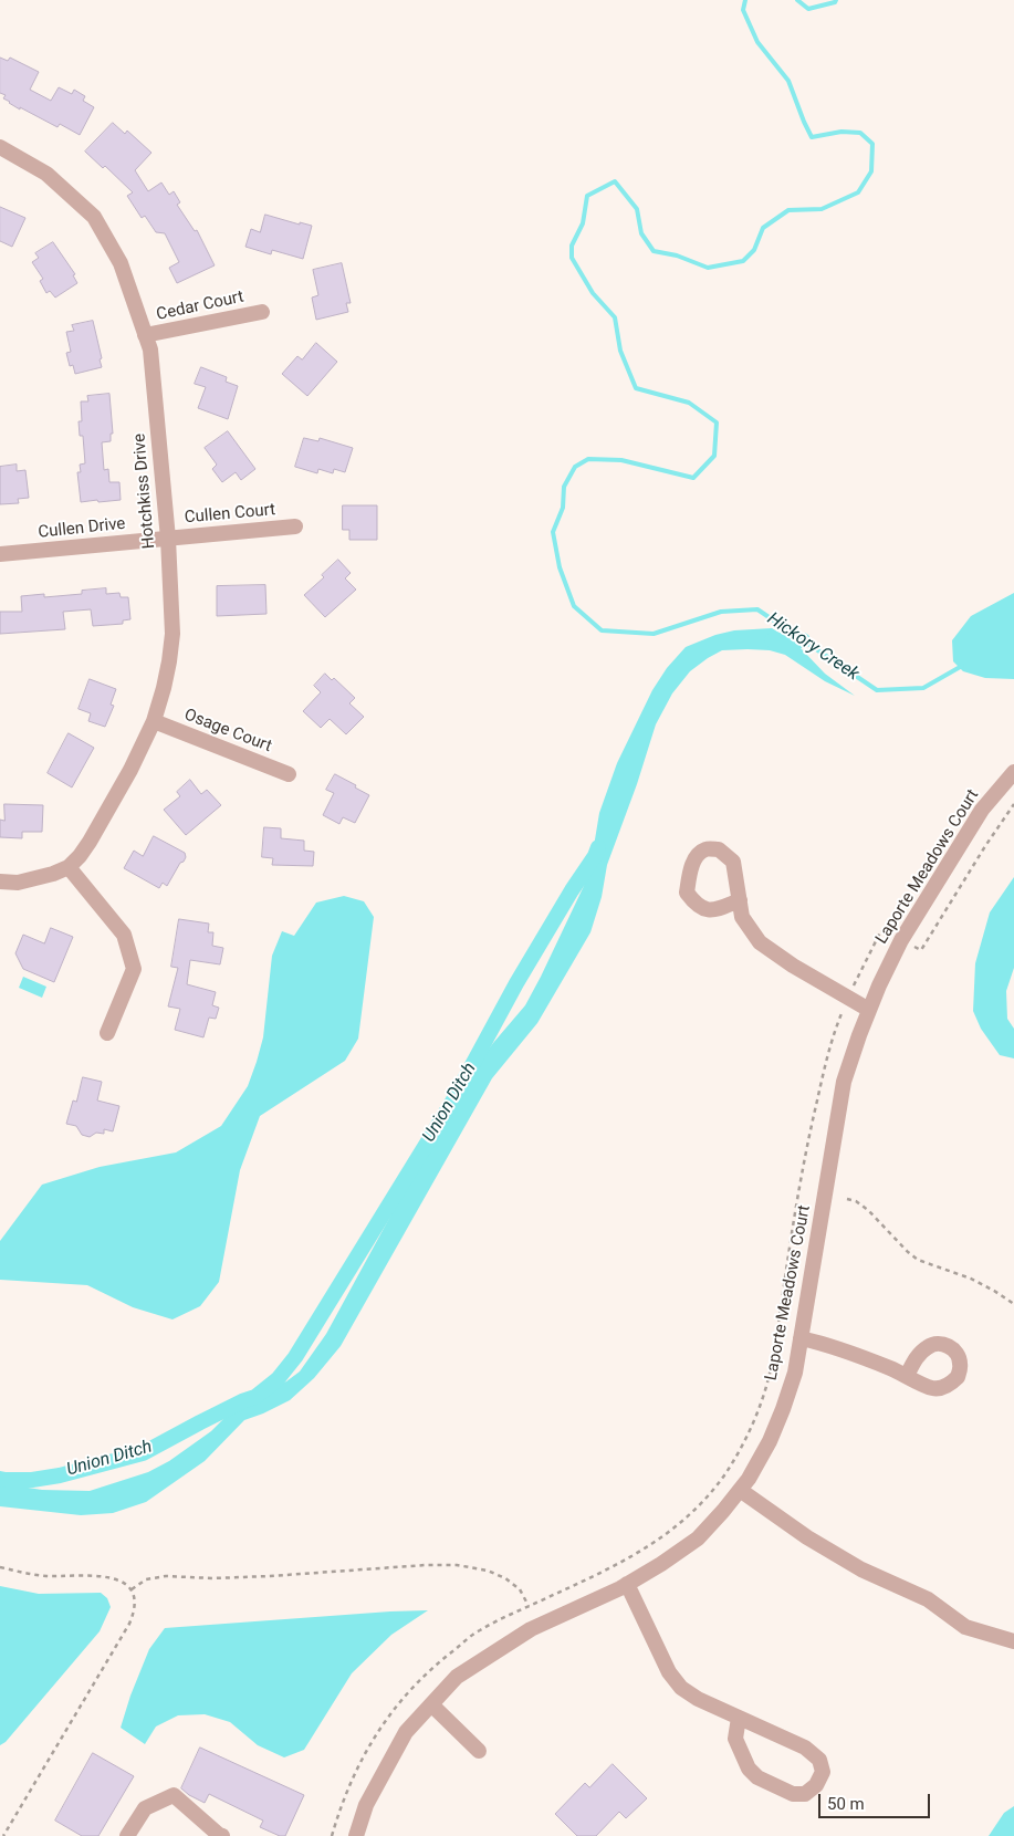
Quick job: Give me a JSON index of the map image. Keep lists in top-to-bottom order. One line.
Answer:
{"streets":{"street":["Cedar Court","Hotchkiss Drive","Cullen Court","Cullen Drive","Osage Court","Laporte Meadows Court"]},"crossings":[["Cedar Court","Hotchkiss Drive"],["Hotchkiss Drive","Cullen Court"],["Hotchkiss Drive","Cullen Drive"],["Hotchkiss Drive","Osage Court"],["Cullen Court","Cullen Drive"]],"water":["Hickory Creek","Union Ditch"],"scale_bar":"50 m"}
